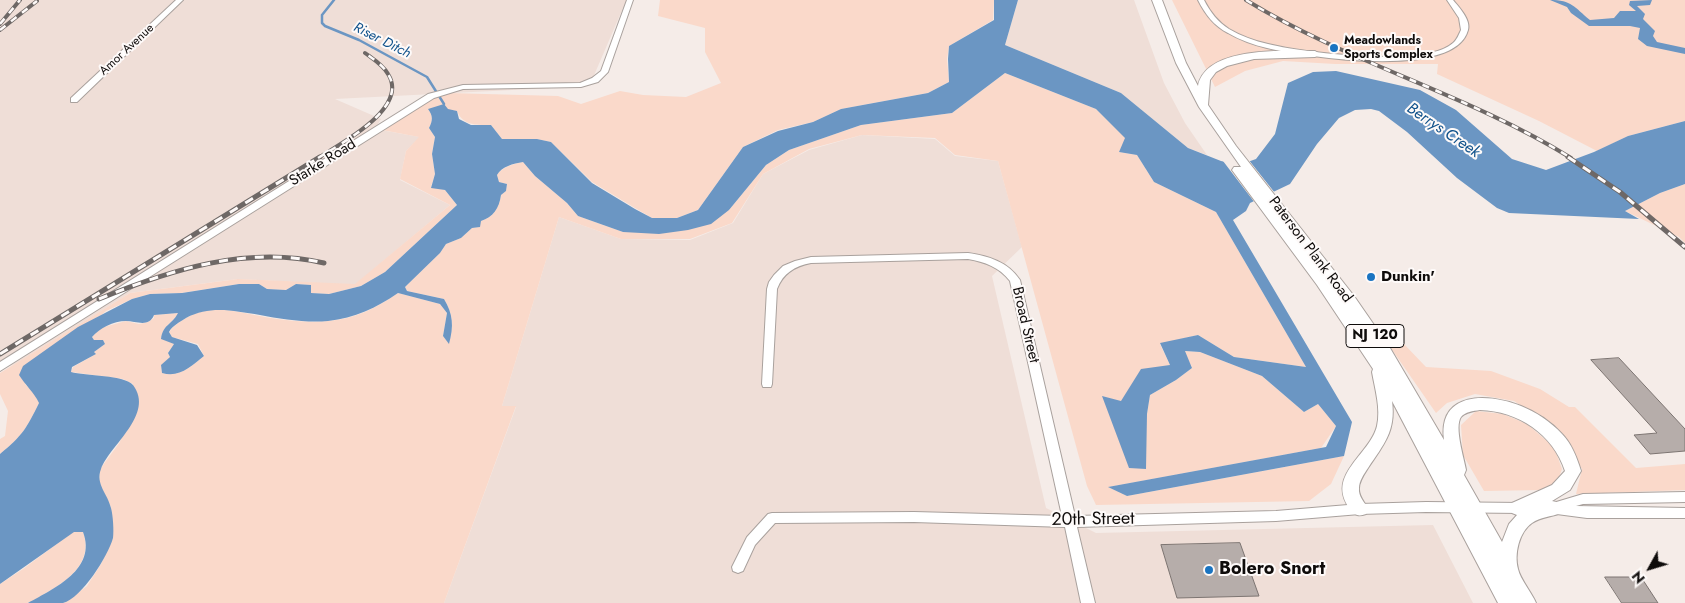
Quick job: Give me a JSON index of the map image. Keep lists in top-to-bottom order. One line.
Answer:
{"streets":{"main road":["Paterson Plank Road","NJ 120"],"street":["Amor Avenue","Starke Road","Broad Street","20th Street"]},"crossings":[["Paterson Plank Road","20th Street"],["Broad Street","20th Street"]],"water":["Riser Ditch","Berrys Creek"],"places":["Meadowlands Sports Complex","Dunkin'","Bolero Snort"],"north":"bottom left"}
